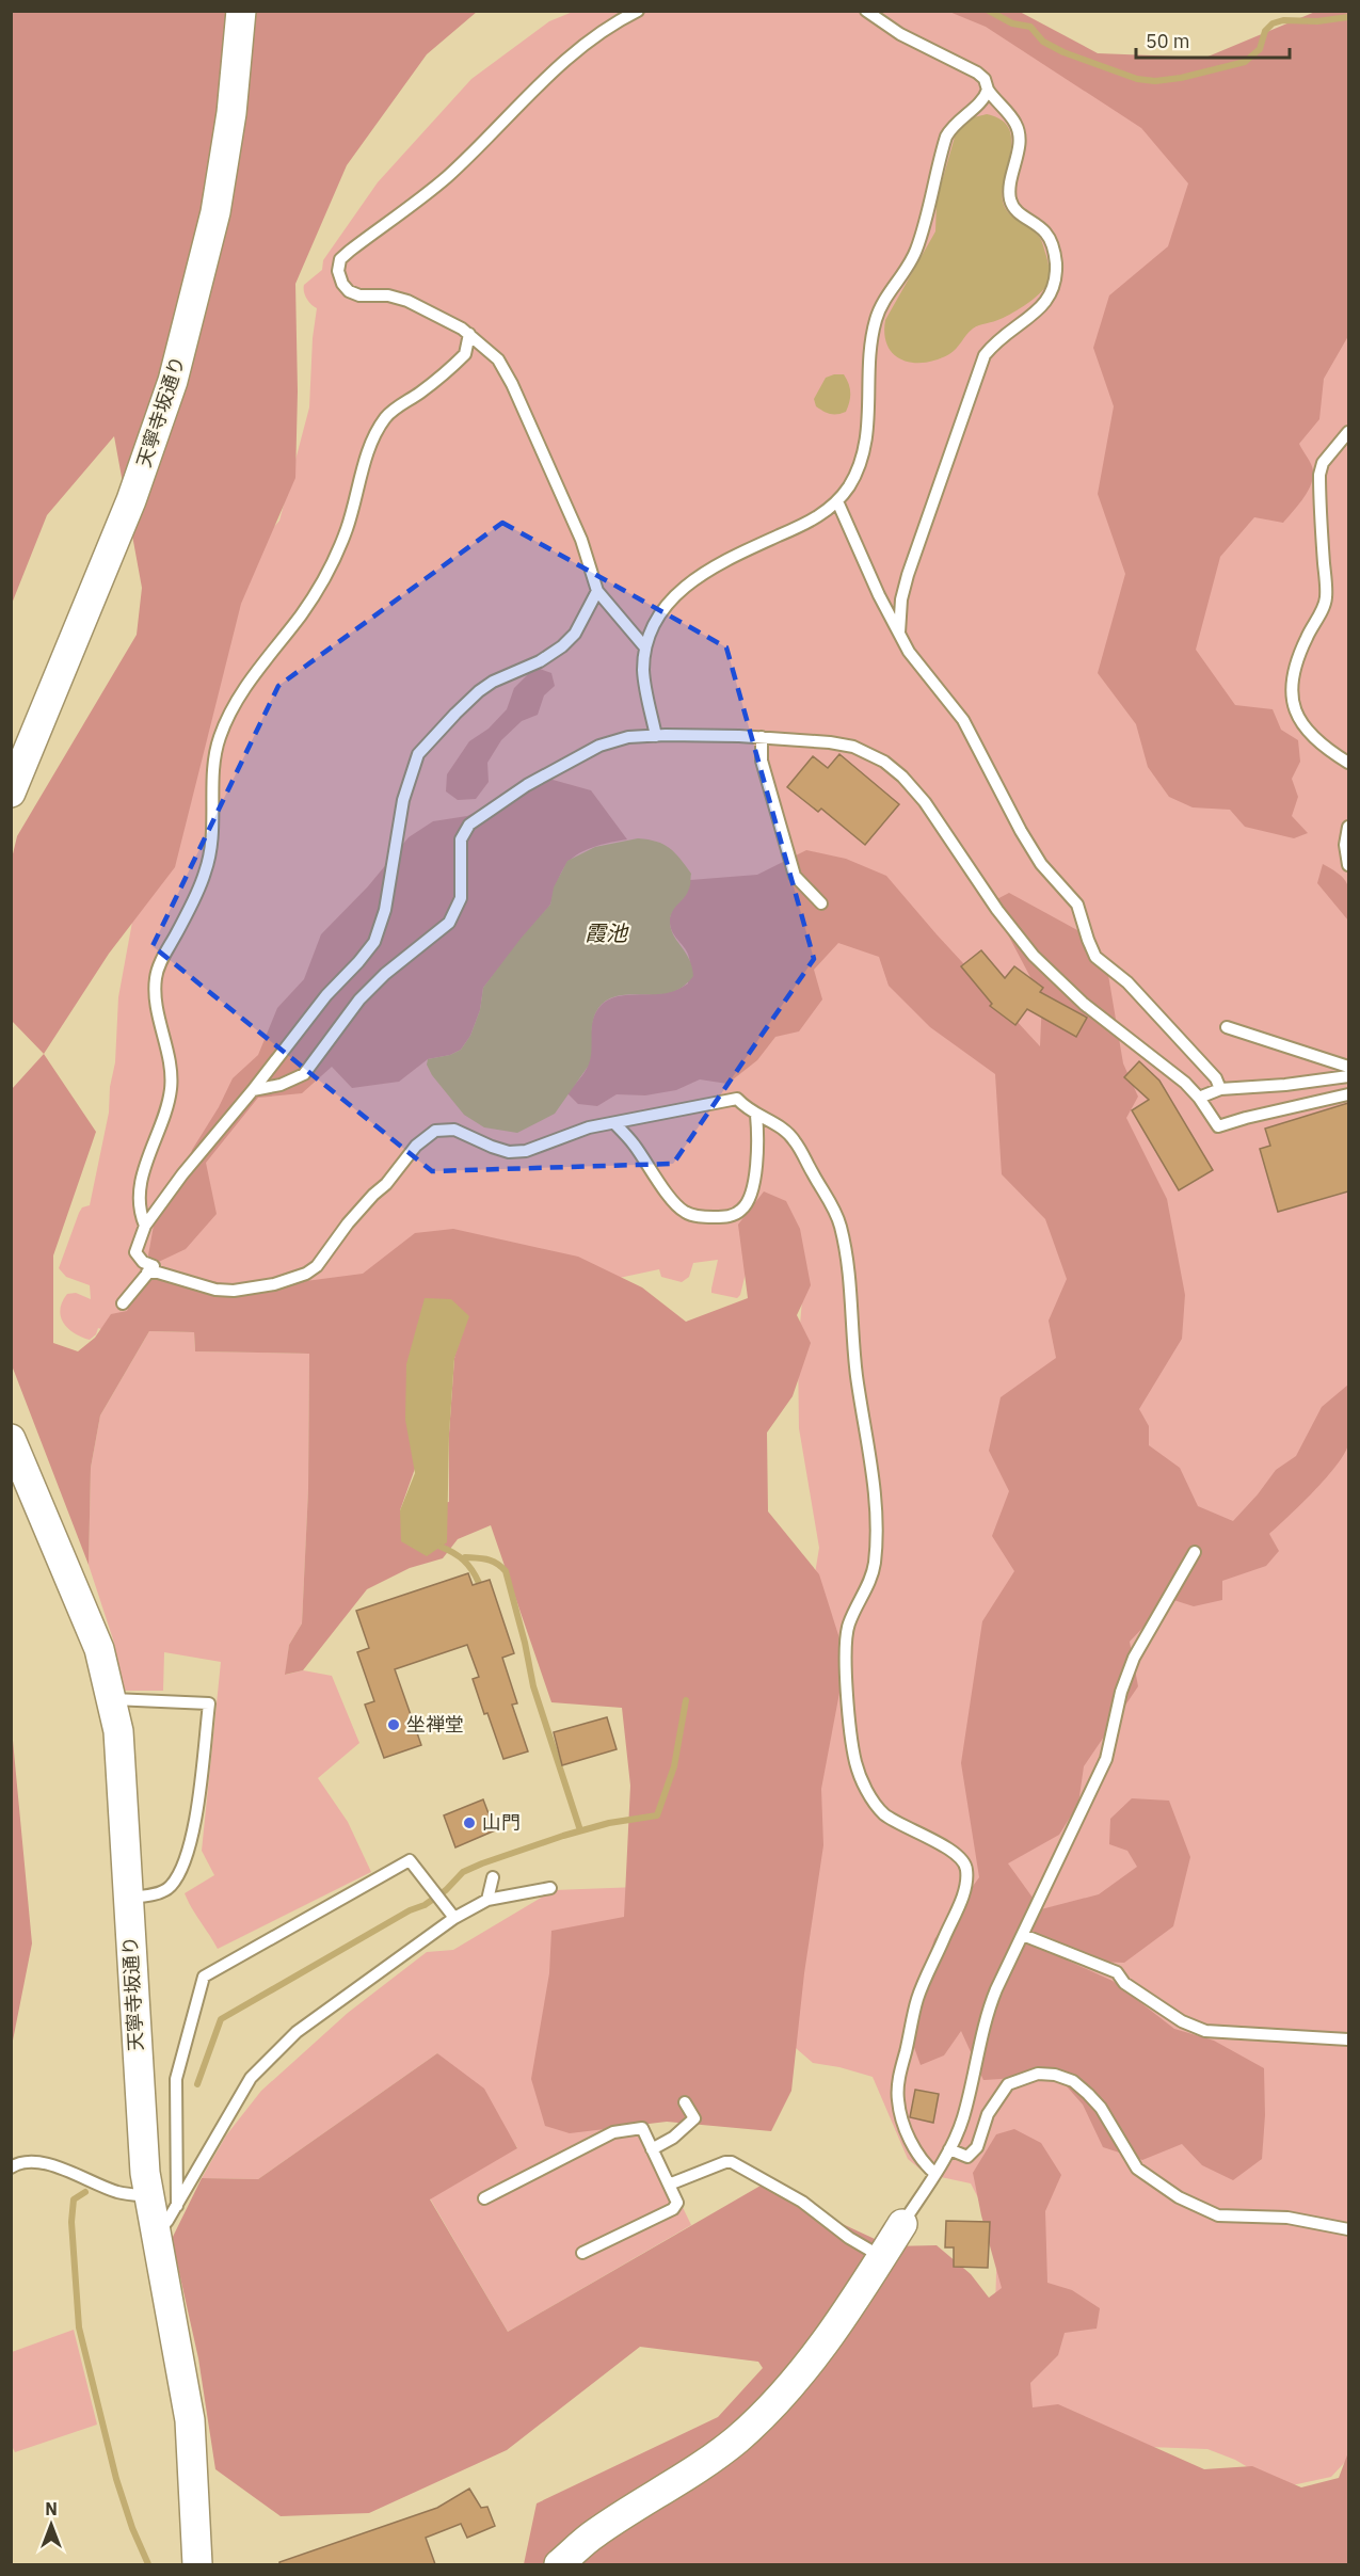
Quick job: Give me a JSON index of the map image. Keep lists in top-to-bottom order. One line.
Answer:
{"streets":{"street":["天寧寺坂通り"]},"water":["霞池"],"places":["坐禅堂","山門"],"scale_bar":"50 m","north":"top"}
